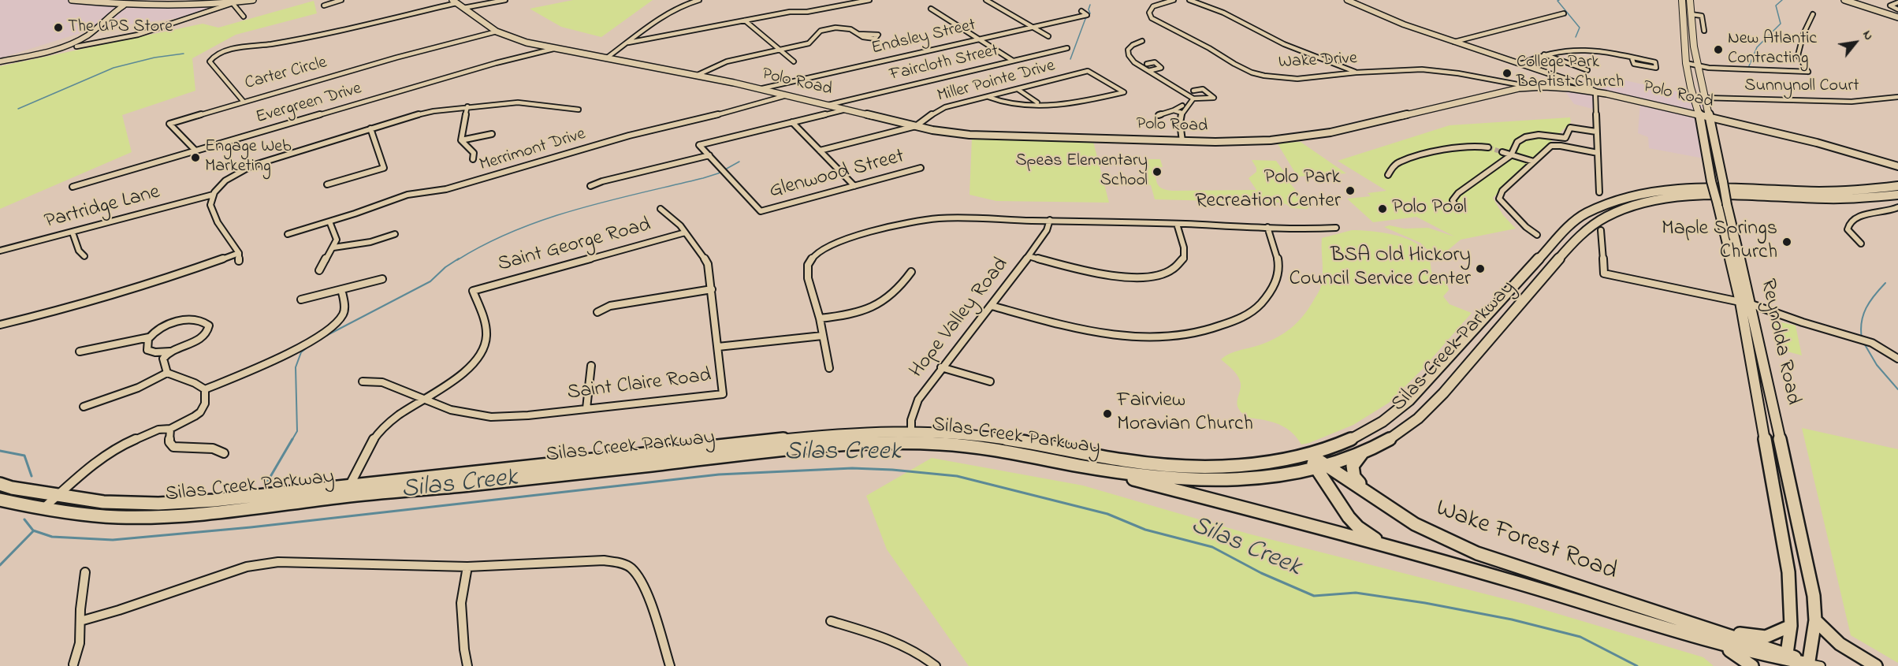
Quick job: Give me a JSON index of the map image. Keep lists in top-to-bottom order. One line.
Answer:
{"streets":{"main road":["Polo Road","Reynolda Road","Silas Creek Parkway","Wake Forest Road"],"street":["Endsley Street","Wake Drive","Faircloth Street","Carter Circle","Miller Pointe Drive","Sunnynoll Court","Evergreen Drive","Merrimont Drive","Glenwood Street","Partridge Lane","Saint George Road","Hope Valley Road","Saint Claire Road"]},"crossings":[["Endsley Street","Polo Road"],["Wake Drive","Polo Road"],["Faircloth Street","Polo Road"],["Carter Circle","Polo Road"],["Miller Pointe Drive","Polo Road"],["Polo Road","Evergreen Drive"],["Polo Road","Merrimont Drive"],["Polo Road","Reynolda Road"],["Sunnynoll Court","Reynolda Road"],["Saint George Road","Saint Claire Road"],["Hope Valley Road","Silas Creek Parkway"],["Reynolda Road","Wake Forest Road"],["Silas Creek Parkway","Wake Forest Road"]],"water":["Silas Creek"],"places":["The UPS Store","New Atlantic Contracting","College Park Baptist Church","Engage Web Marketing","Speas Elementary School","Polo Park Recreation Center","Polo Pool","Maple Springs Church","BSA Old Hickory Council Service Center","Fairview Moravian Church"],"north":"top right"}
